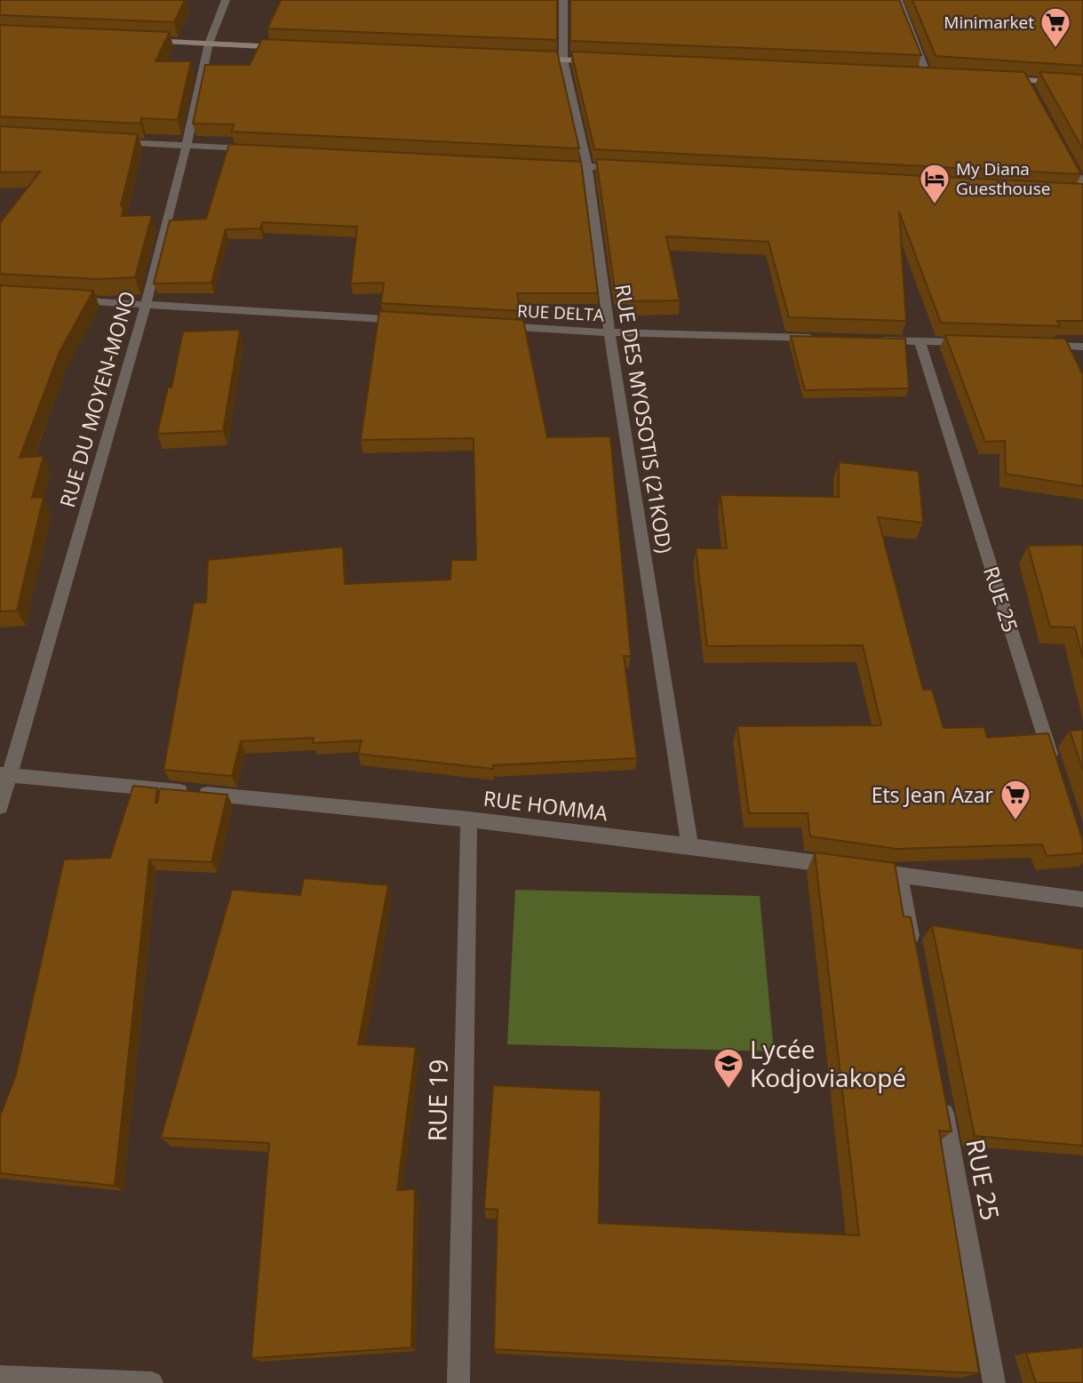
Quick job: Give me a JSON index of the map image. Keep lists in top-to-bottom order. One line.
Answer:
{"streets":{"street":["RUE DELTA","RUE DU MOYEN-MONO","RUE DES MYOSOTIS (21KOD)","RUE 25","RUE HOMMA","RUE 19"]},"crossings":[["RUE DELTA","RUE DES MYOSOTIS (21KOD)"],["RUE DU MOYEN-MONO","RUE HOMMA"],["RUE DES MYOSOTIS (21KOD)","RUE HOMMA"],["RUE HOMMA","RUE 19"]],"places":{"supermarket":["Minimarket","Ets Jean Azar"],"hotel":["My Diana Guesthouse"],"school or university":["Lycée Kodjoviakopé"]}}
